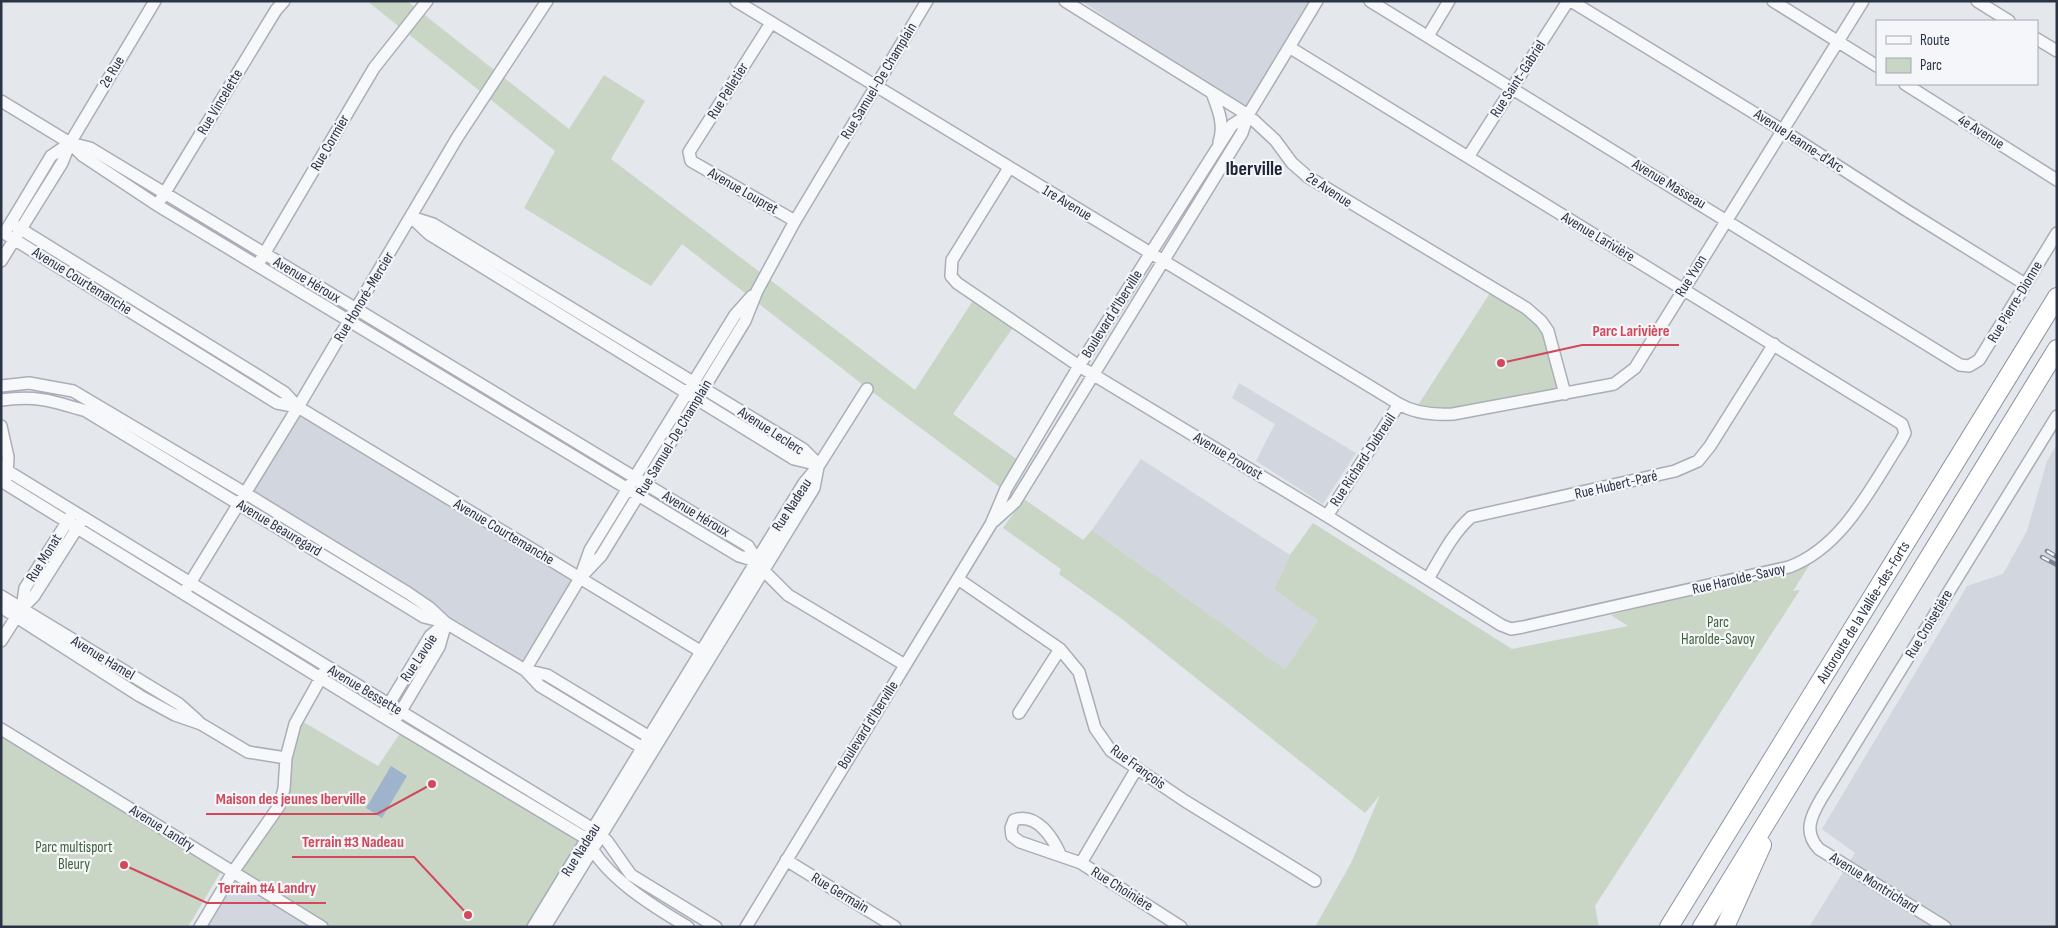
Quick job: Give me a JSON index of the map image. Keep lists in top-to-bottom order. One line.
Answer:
{"streets":{"highway":["Autoroute de la Vallée-des-Forts"],"street":["2e Rue","Rue Saint-Gabriel","Rue Samuel-De Champlain","Rue Pelletier","Rue Vincelette","4e Avenue","Avenue Jeanne-d'Arc","Rue Cormier","Avenue Masseau","2e Avenue","Avenue Loupret","1re Avenue","Avenue Larivière","Rue Yvon","Avenue Héroux","Avenue Courtemanche","Rue Honoré-Mercier","Rue Pierre-Dionne","Boulevard d'Iberville","Avenue Leclerc","Avenue Provost","Rue Richard-Dubreuil","Rue Hubert-Paré","Rue Nadeau","Avenue Beauregard","Rue Monat","Rue Harolde-Savoy","Rue Croisetière","Avenue Hamel","Rue Lavoie","Avenue Bessette","Rue François","Avenue Landry","Avenue Montrichard","Rue Choinière","Rue Germain"]},"crossings":[["2e Rue","Avenue Héroux"],["2e Rue","Avenue Courtemanche"],["Rue Saint-Gabriel","Avenue Jeanne-d'Arc"],["Rue Saint-Gabriel","Avenue Masseau"],["Rue Saint-Gabriel","Avenue Larivière"],["Rue Samuel-De Champlain","Avenue Loupret"],["Rue Samuel-De Champlain","1re Avenue"],["Rue Samuel-De Champlain","Avenue Héroux"],["Rue Samuel-De Champlain","Avenue Courtemanche"],["Rue Samuel-De Champlain","Avenue Leclerc"],["Rue Samuel-De Champlain","Avenue Beauregard"],["Rue Pelletier","Avenue Loupret"],["Rue Pelletier","1re Avenue"],["Rue Vincelette","Avenue Héroux"],["Avenue Jeanne-d'Arc","Rue Yvon"],["Avenue Jeanne-d'Arc","Rue Pierre-Dionne"],["Rue Cormier","Avenue Héroux"],["Avenue Masseau","Rue Yvon"],["Avenue Masseau","Rue Pierre-Dionne"],["2e Avenue","Rue Yvon"],["2e Avenue","Boulevard d'Iberville"],["1re Avenue","Rue Yvon"],["1re Avenue","Boulevard d'Iberville"],["1re Avenue","Avenue Provost"],["1re Avenue","Rue Richard-Dubreuil"],["Avenue Larivière","Rue Yvon"],["Avenue Larivière","Boulevard d'Iberville"],["Avenue Larivière","Rue Hubert-Paré"],["Avenue Larivière","Rue Harolde-Savoy"],["Rue Yvon","Rue Richard-Dubreuil"],["Avenue Héroux","Rue Honoré-Mercier"],["Avenue Héroux","Boulevard d'Iberville"],["Avenue Héroux","Rue Nadeau"],["Avenue Courtemanche","Rue Honoré-Mercier"],["Avenue Courtemanche","Rue Nadeau"],["Rue Honoré-Mercier","Avenue Leclerc"],["Rue Honoré-Mercier","Avenue Beauregard"],["Rue Honoré-Mercier","Avenue Bessette"],["Boulevard d'Iberville","Avenue Provost"],["Boulevard d'Iberville","Rue François"],["Boulevard d'Iberville","Rue Germain"],["Avenue Leclerc","Rue Nadeau"],["Avenue Provost","Rue Richard-Dubreuil"],["Avenue Provost","Rue Hubert-Paré"],["Avenue Provost","Rue Harolde-Savoy"],["Rue Nadeau","Avenue Beauregard"],["Rue Nadeau","Avenue Bessette"],["Avenue Beauregard","Rue Lavoie"],["Rue Monat","Avenue Hamel"],["Rue Monat","Avenue Bessette"],["Rue Croisetière","Avenue Montrichard"],["Rue Lavoie","Avenue Bessette"]],"districts":["Iberville"],"parks":["Parc Harolde-Savoy","Parc multisport Bleury"],"places":["Parc Larivière","Maison des jeunes Iberville","Terrain #4 Landry","Terrain #3 Nadeau"],"legend":["Route","Parc"]}
